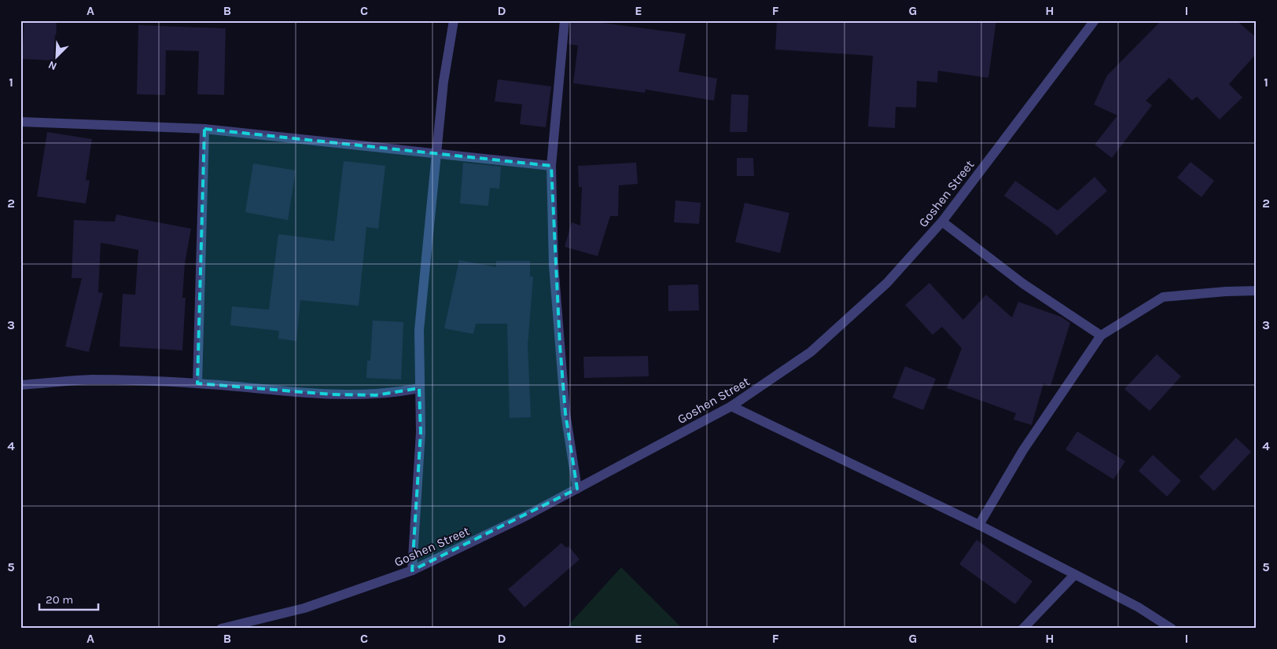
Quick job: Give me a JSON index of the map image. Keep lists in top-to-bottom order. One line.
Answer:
{"streets":{"street":["Goshen Street"]},"scale_bar":"20 m","north":"bottom left","grid":{"columns":["A","B","C","D","E","F","G","H","I"],"rows":["1","2","3","4","5"]}}
